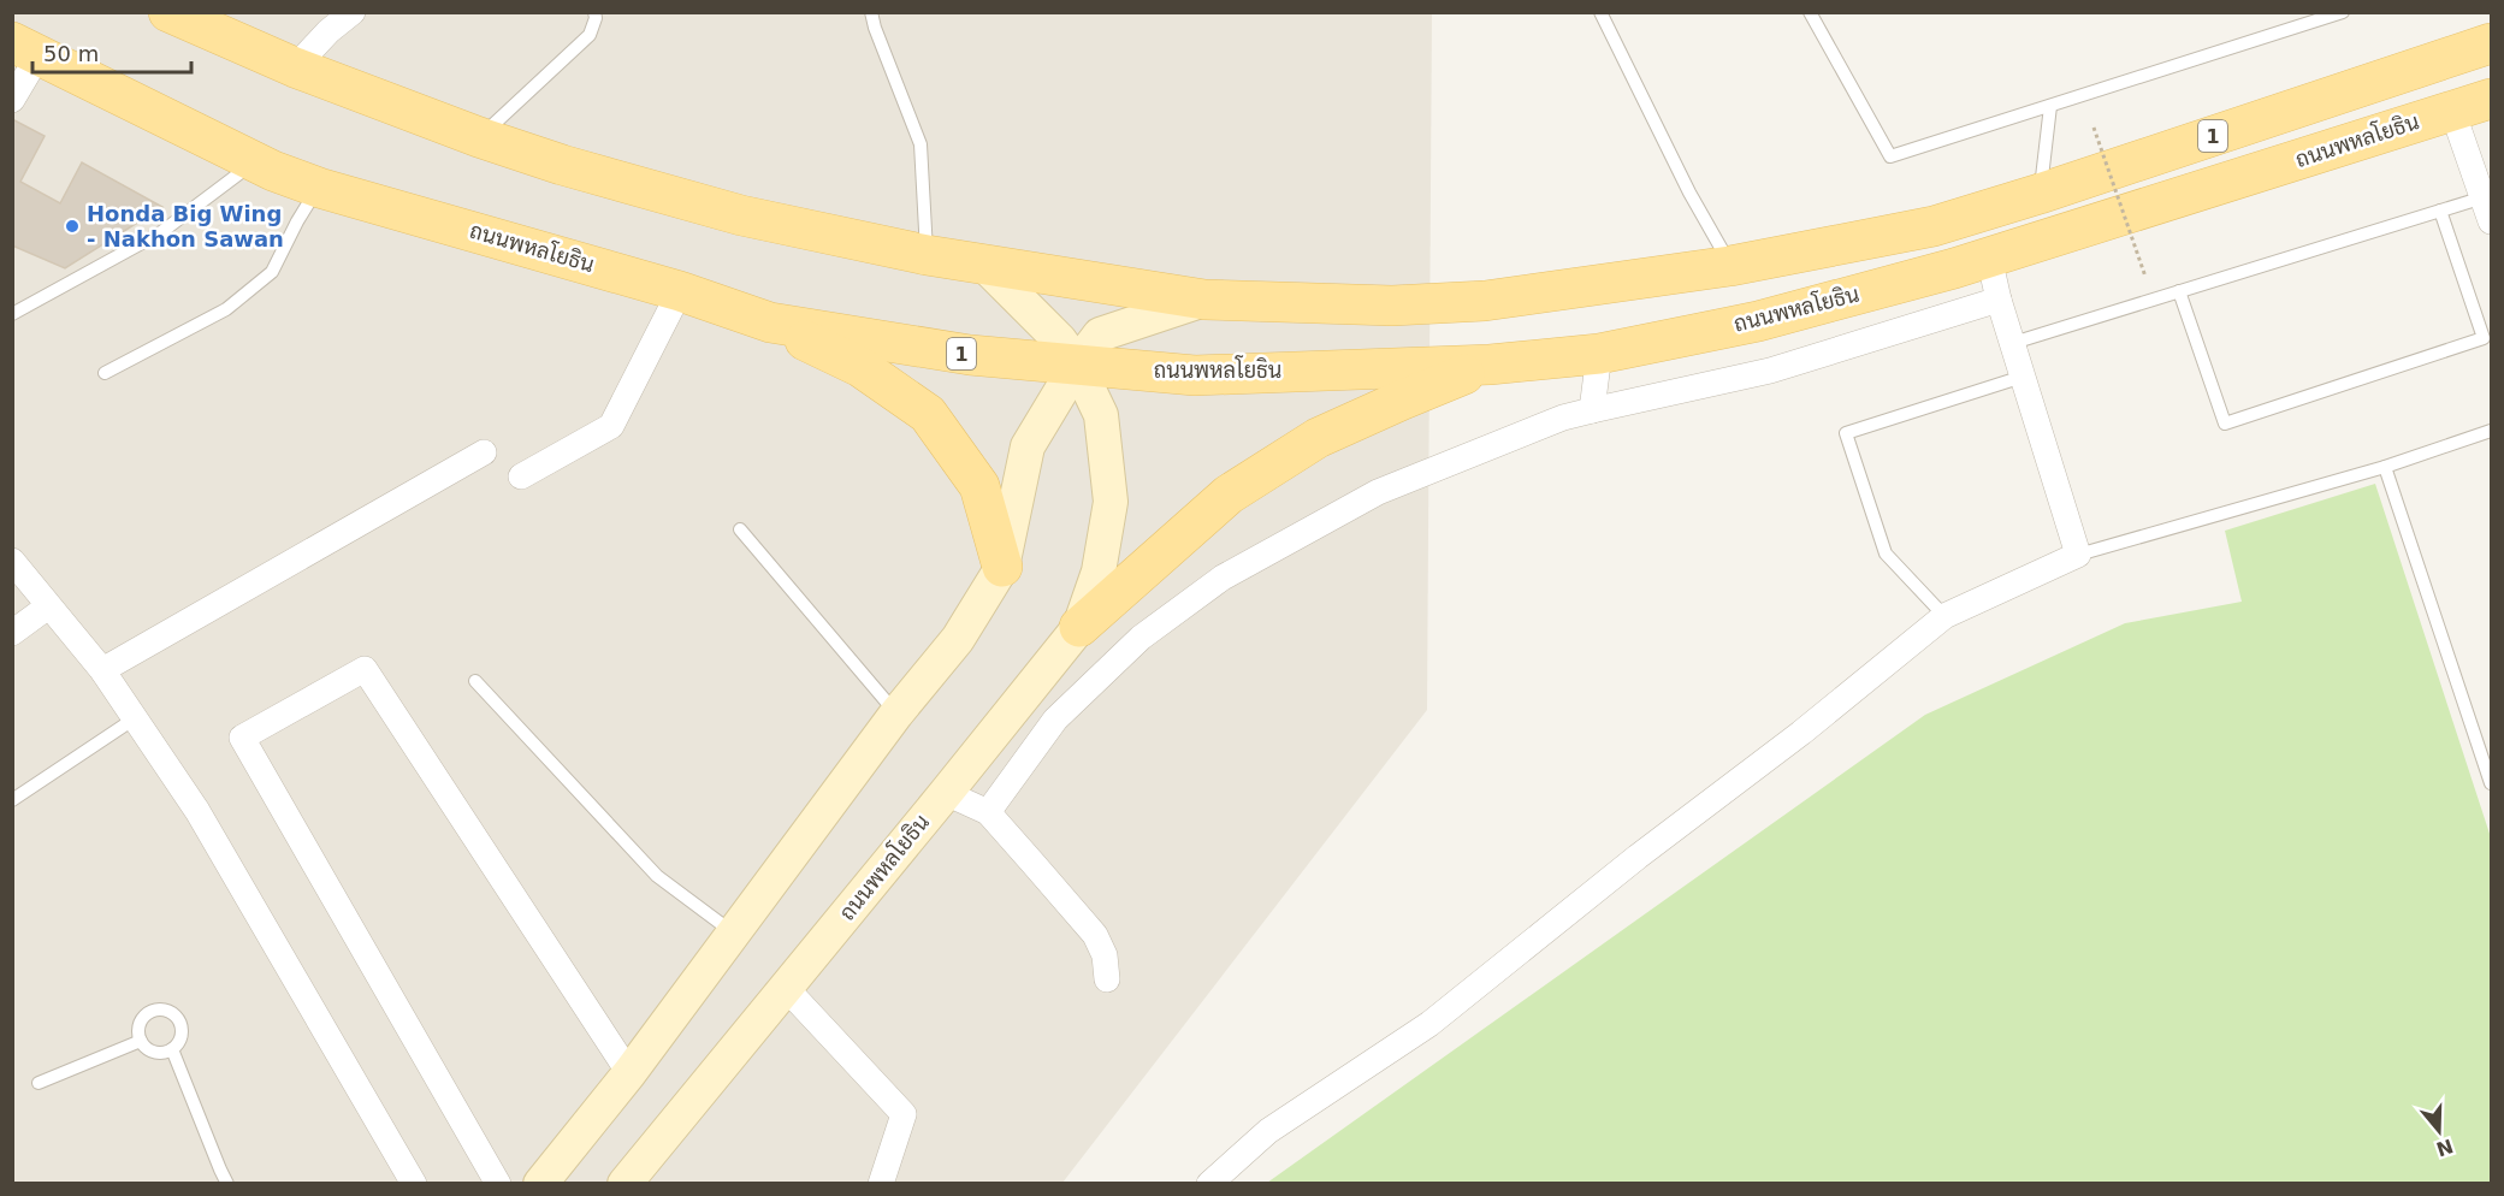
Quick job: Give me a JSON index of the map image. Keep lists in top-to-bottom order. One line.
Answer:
{"streets":{"main road":["1","ถนนพหลโยธิน"]},"crossings":[["1","ถนนพหลโยธิน"]],"places":["Honda Big Wing - Nakhon Sawan"],"scale_bar":"50 m","north":"bottom"}
